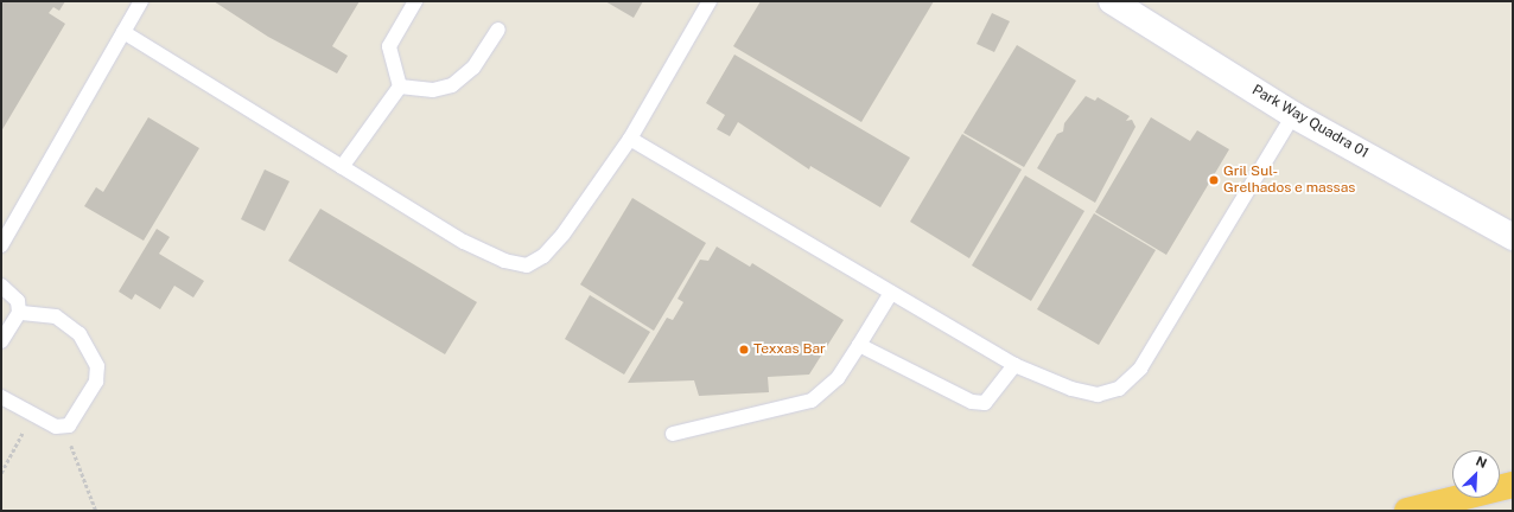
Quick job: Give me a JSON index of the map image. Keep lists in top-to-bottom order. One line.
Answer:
{"streets":{"street":["Park Way Quadra 01"]},"places":["Gril Sul- Grelhados e massas","Texxas Bar"],"north":"top right"}
